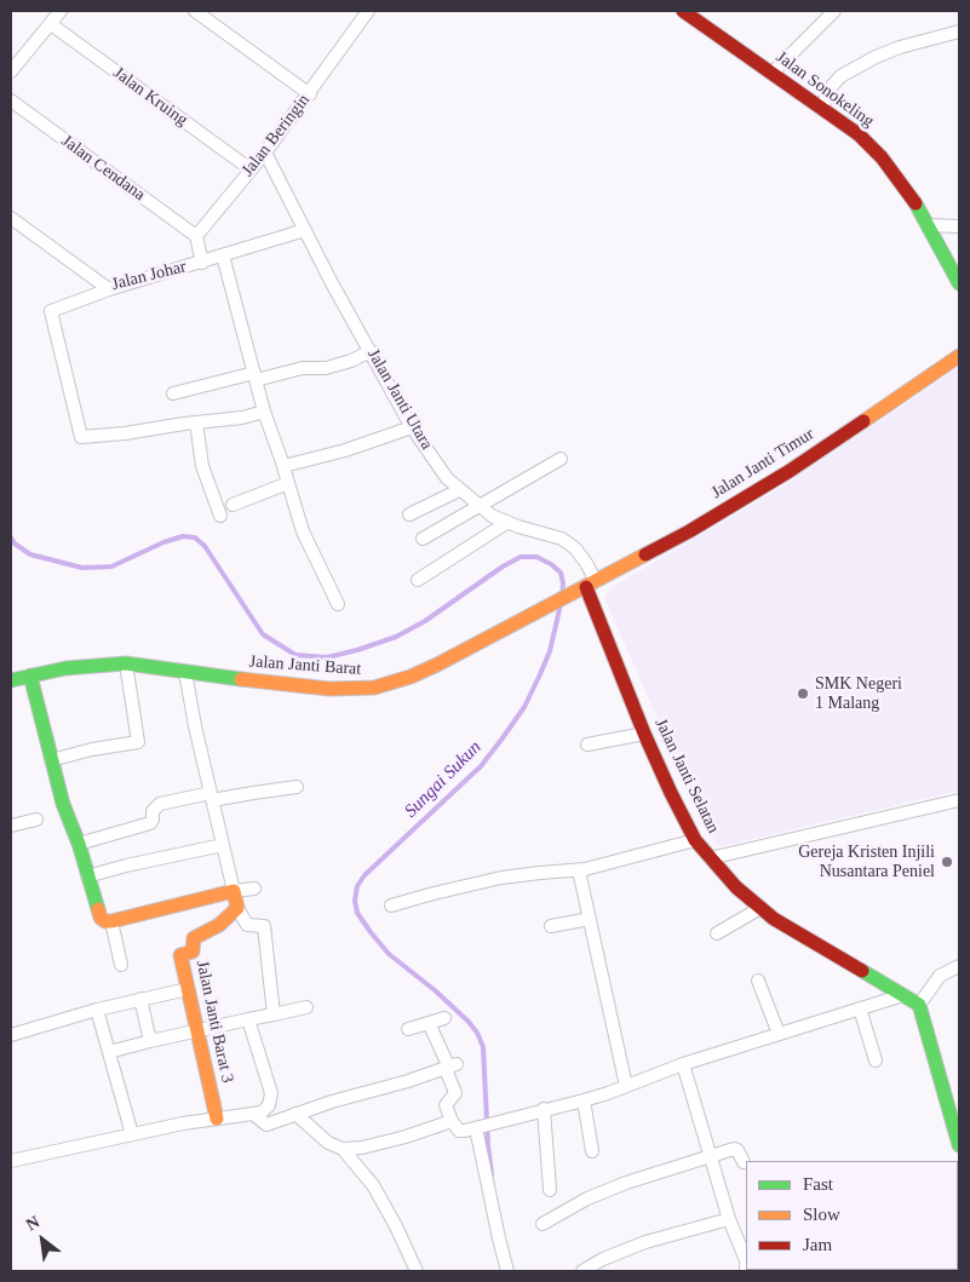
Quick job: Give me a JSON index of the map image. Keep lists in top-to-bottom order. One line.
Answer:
{"streets":{"street":["Jalan Sonokeling","Jalan Kruing","Jalan Beringin","Jalan Cendana","Jalan Johar","Jalan Janti Utara","Jalan Janti Timur","Jalan Janti Barat","Jalan Janti Selatan","Jalan Janti Barat 3"]},"crossings":[["Jalan Kruing","Jalan Beringin"],["Jalan Beringin","Jalan Cendana"],["Jalan Beringin","Jalan Janti Utara"],["Jalan Johar","Jalan Janti Utara"],["Jalan Janti Utara","Jalan Janti Timur"],["Jalan Janti Utara","Jalan Janti Barat"],["Jalan Janti Utara","Jalan Janti Selatan"],["Jalan Janti Timur","Jalan Janti Barat"],["Jalan Janti Timur","Jalan Janti Selatan"],["Jalan Janti Barat","Jalan Janti Selatan"]],"water":["Sungai Sukun"],"places":["SMK Negeri 1 Malang","Gereja Kristen Injili Nusantara Peniel"],"legend":["Fast","Slow","Jam"],"north":"top left"}
